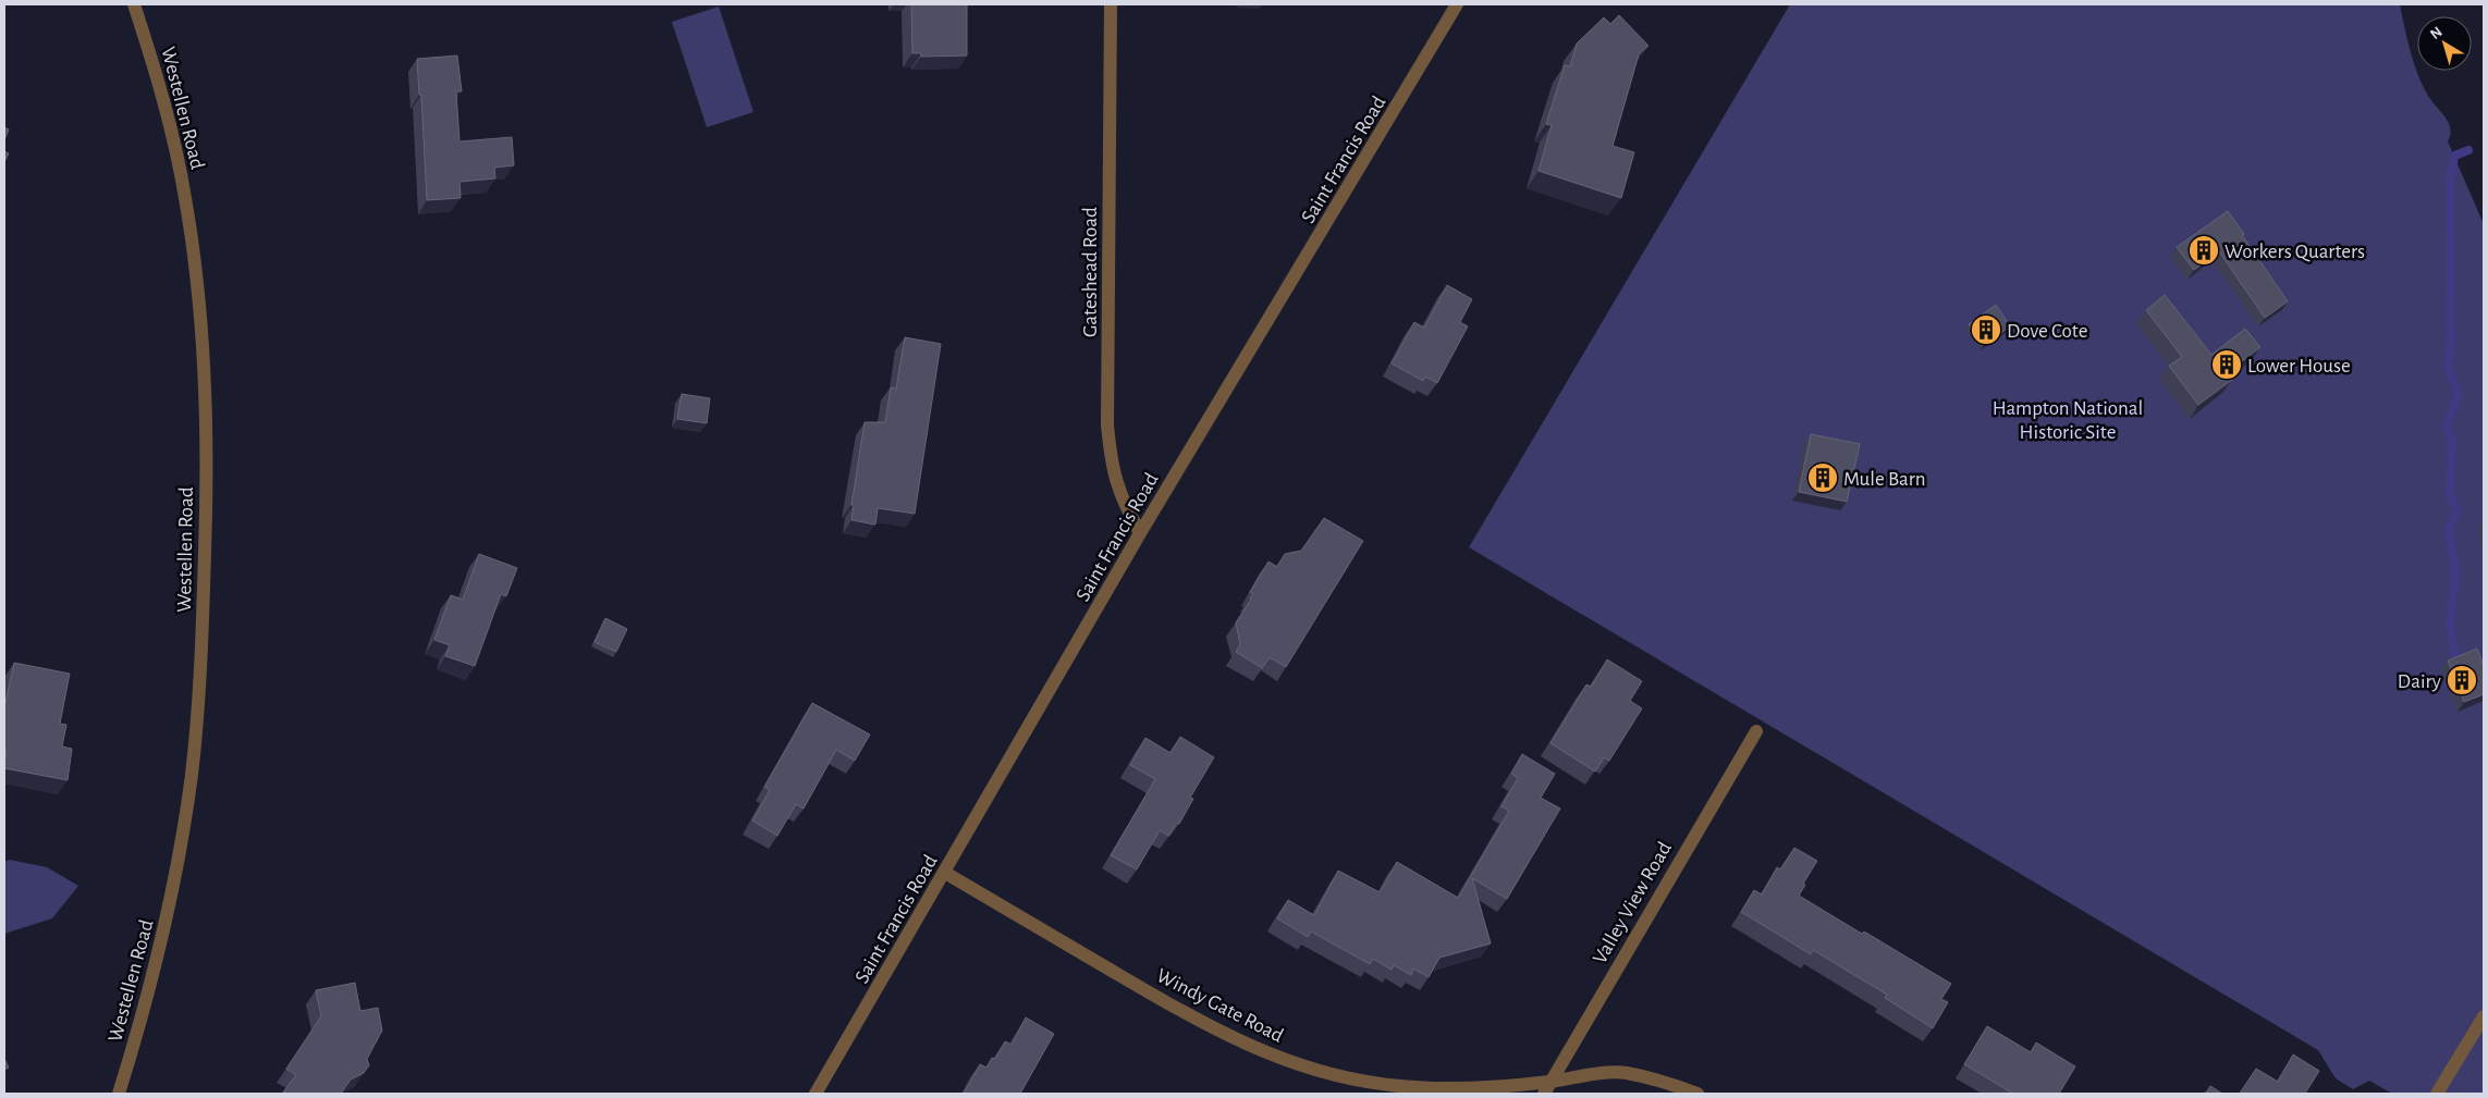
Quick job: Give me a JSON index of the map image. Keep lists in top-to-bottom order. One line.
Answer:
{"streets":{"street":["Westellen Road","Saint Francis Road","Gateshead Road","Valley View Road","Windy Gate Road"]},"crossings":[["Saint Francis Road","Gateshead Road"],["Saint Francis Road","Windy Gate Road"],["Valley View Road","Windy Gate Road"]],"parks":["Hampton National Historic Site"],"places":{"building":["Workers Quarters","Dove Cote","Lower House","Mule Barn","Dairy"]},"north":"top left"}
